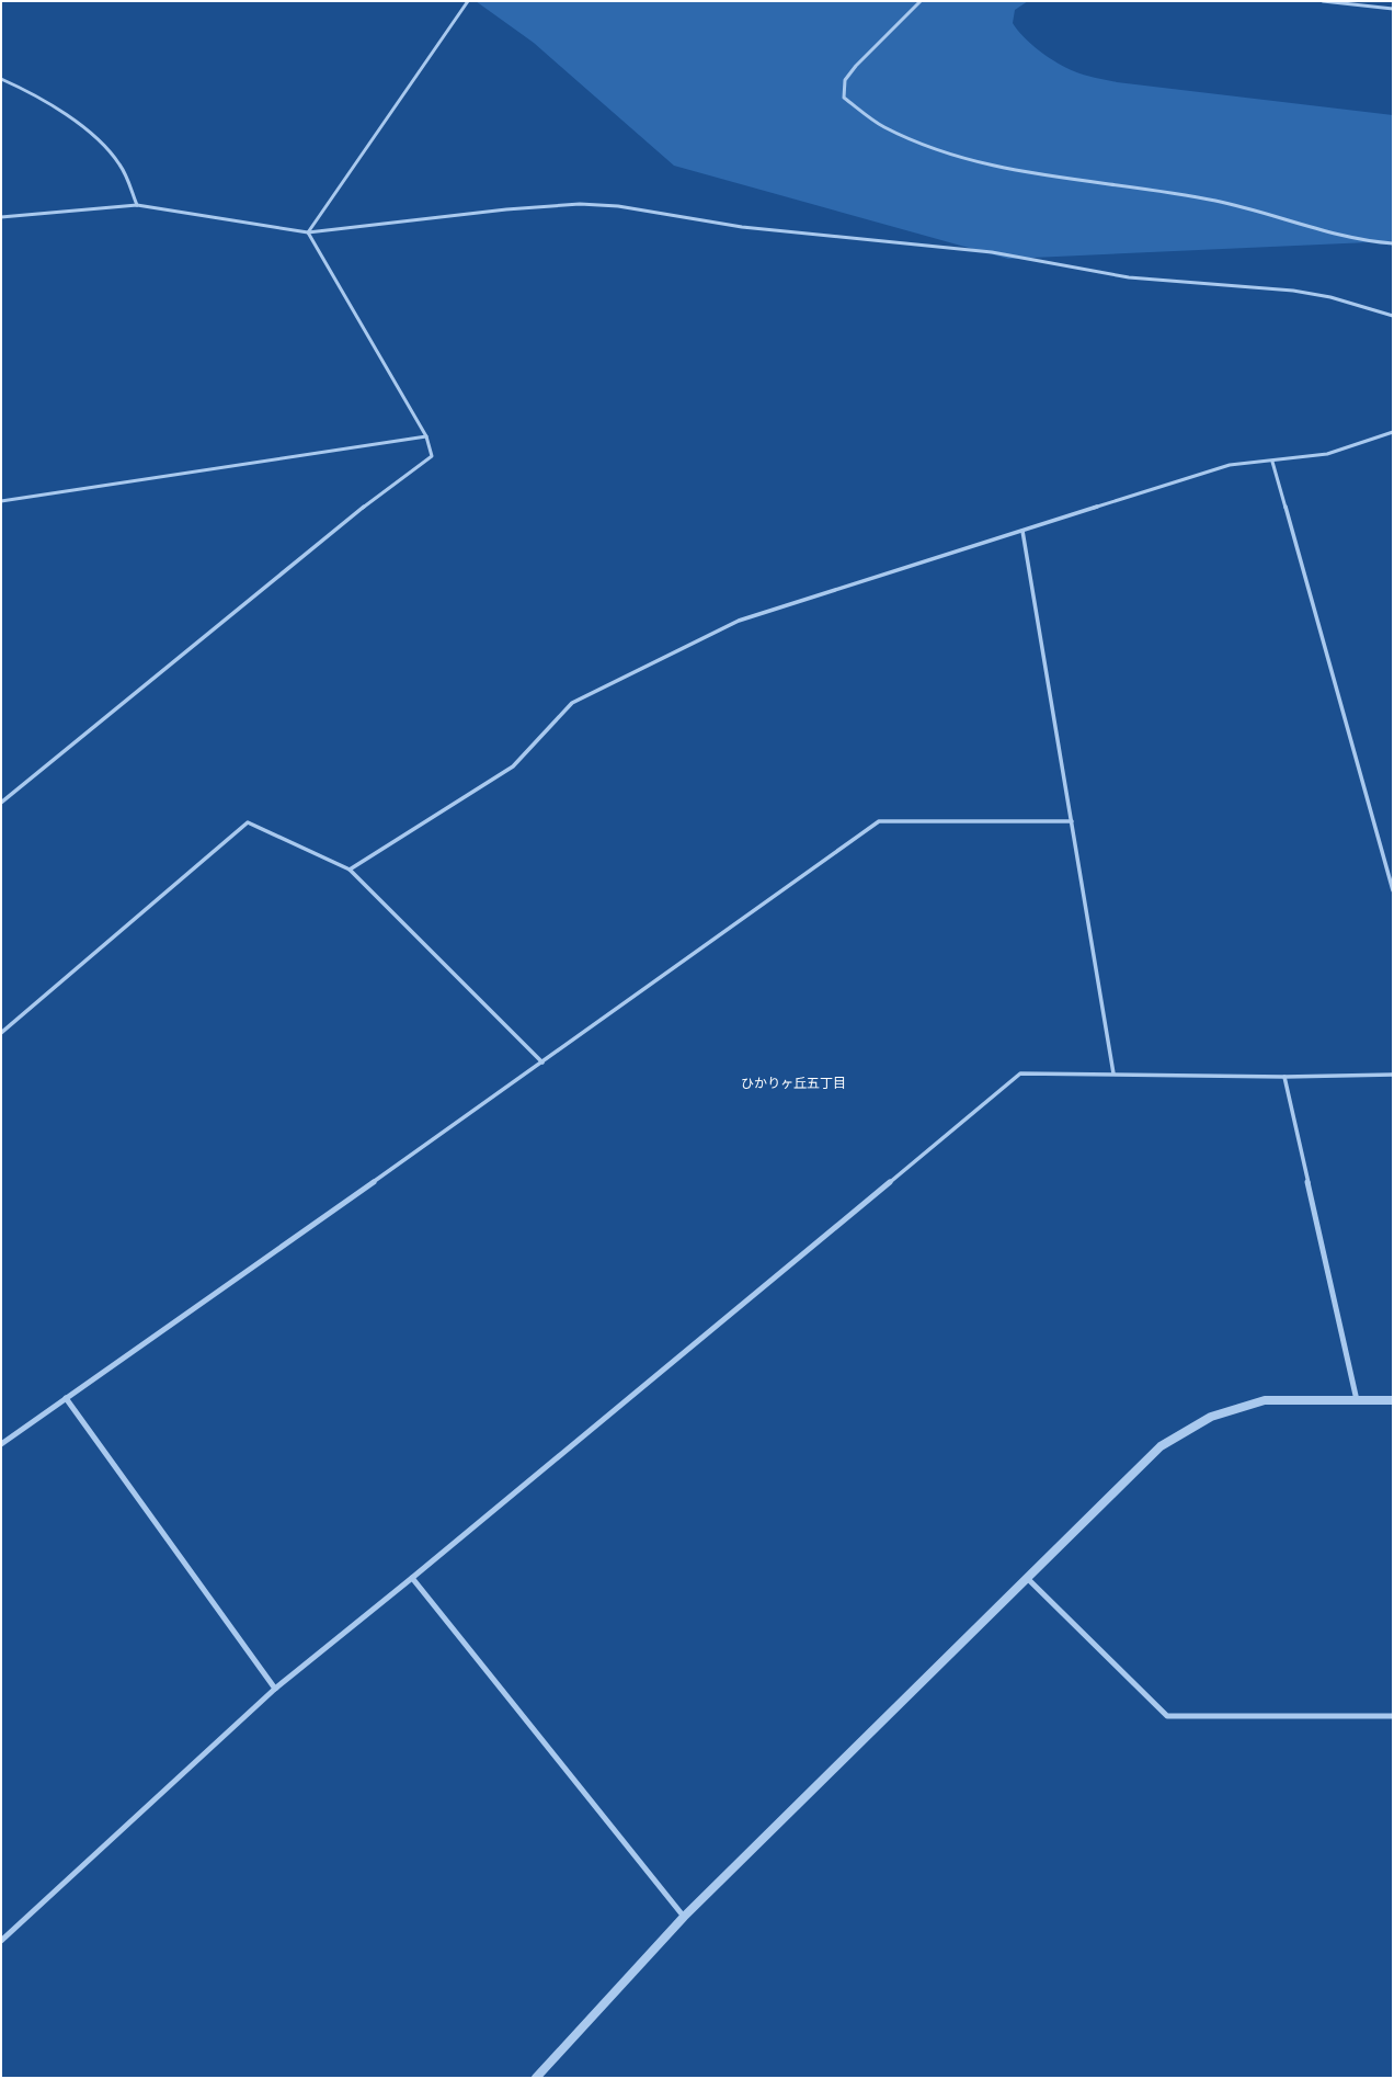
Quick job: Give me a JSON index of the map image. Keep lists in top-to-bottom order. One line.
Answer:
{"districts":["ひかりヶ丘五丁目"]}
